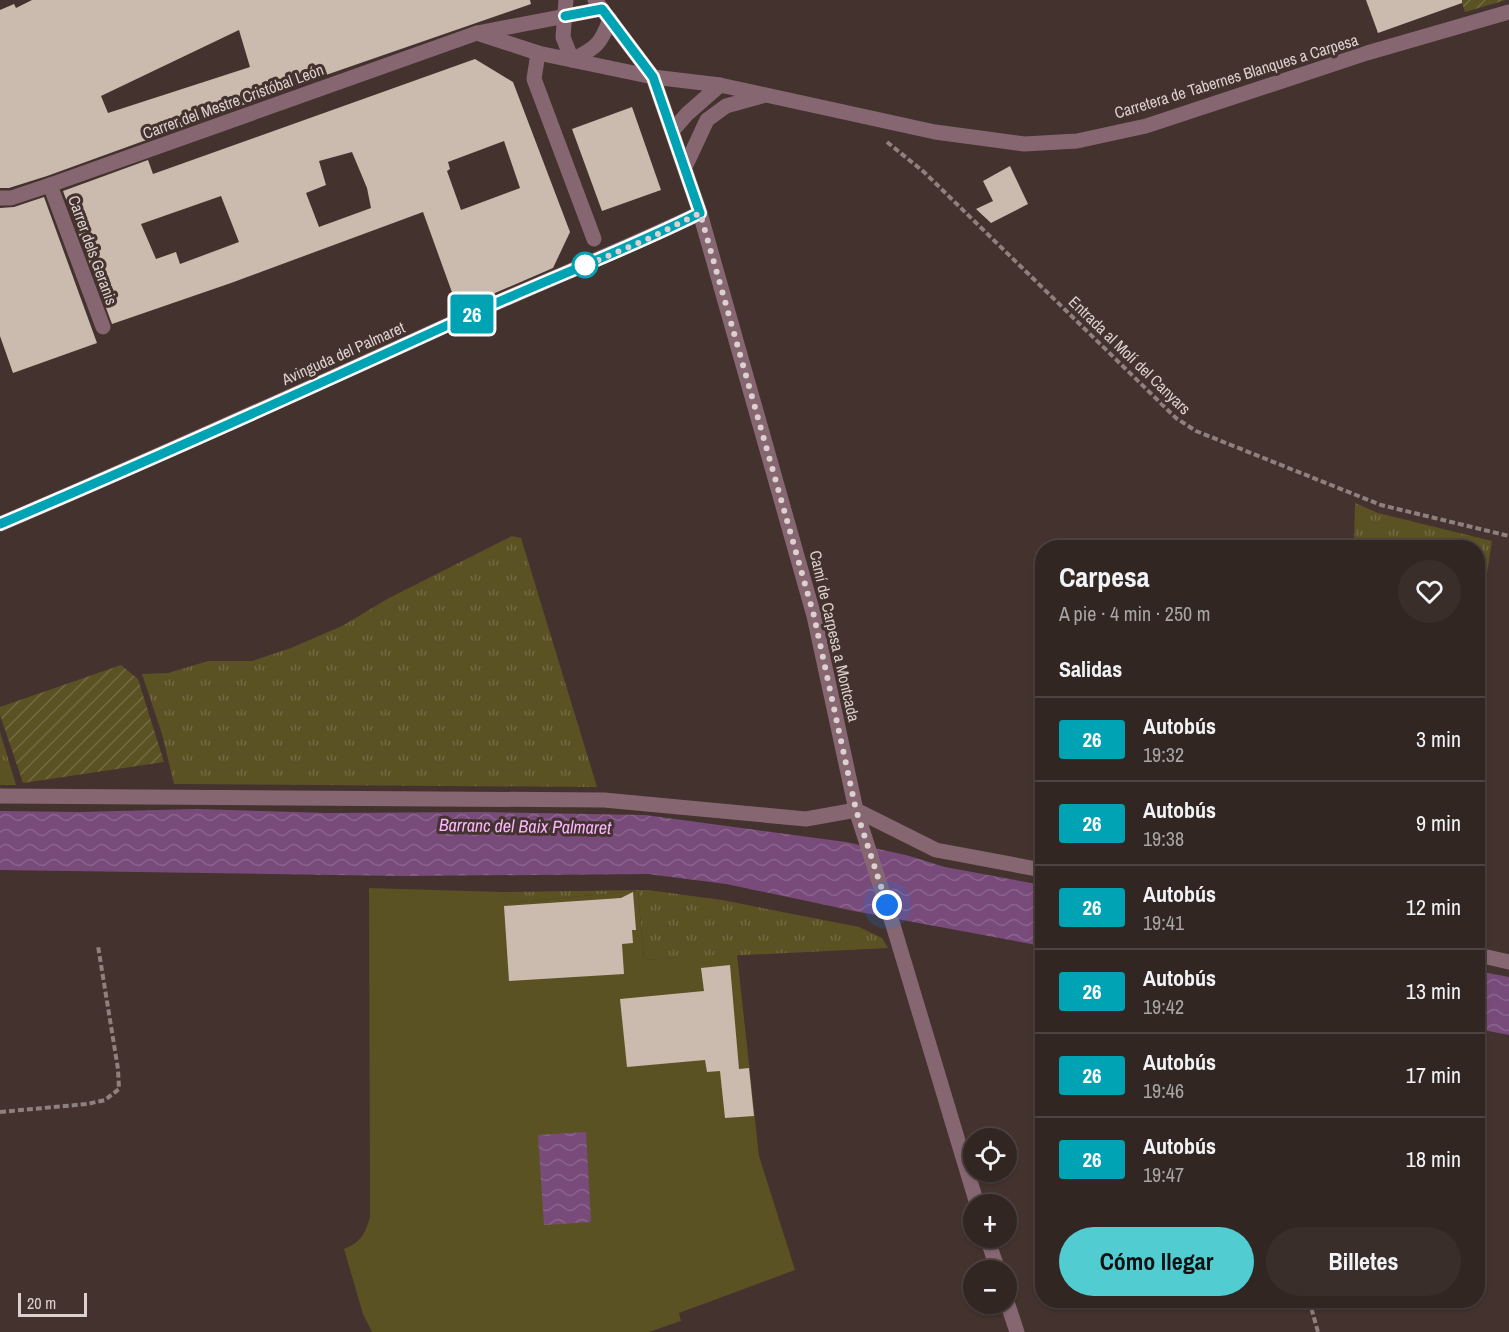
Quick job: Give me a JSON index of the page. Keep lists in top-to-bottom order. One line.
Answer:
{"streets":{"street":["Carretera de Tabernes Blanques a Carpesa","Carrer del Mestre Cristóbal León","Carrer dels Geranis","Avinguda del Palmaret","Camí de Carpesa a Montcada"],"path":["Entrada al Molí del Canyars"]},"crossings":[["Carretera de Tabernes Blanques a Carpesa","Entrada al Molí del Canyars"],["Carrer del Mestre Cristóbal León","Carrer dels Geranis"],["Carrer del Mestre Cristóbal León","Camí de Carpesa a Montcada"],["Avinguda del Palmaret","Camí de Carpesa a Montcada"]],"water":["Barranc del Baix Palmaret"],"lines":["bus line 26"],"scale_bar":"20 m","page":{"on_map":"26","heading":[["Carpesa","A pie · 4 min · 250 m"],"Salidas"],"list":[{"mark":"26","name":"Autobús","note":"19:32","value":"3 min"},{"mark":"26","name":"Autobús","note":"19:38","value":"9 min"},{"mark":"26","name":"Autobús","note":"19:41","value":"12 min"},{"mark":"26","name":"Autobús","note":"19:42","value":"13 min"},{"mark":"26","name":"Autobús","note":"19:46","value":"17 min"},{"mark":"26","name":"Autobús","note":"19:47","value":"18 min"}],"map_buttons":["+","−"],"buttons":["Cómo llegar","Billetes"],"scale":"20 m"}}
